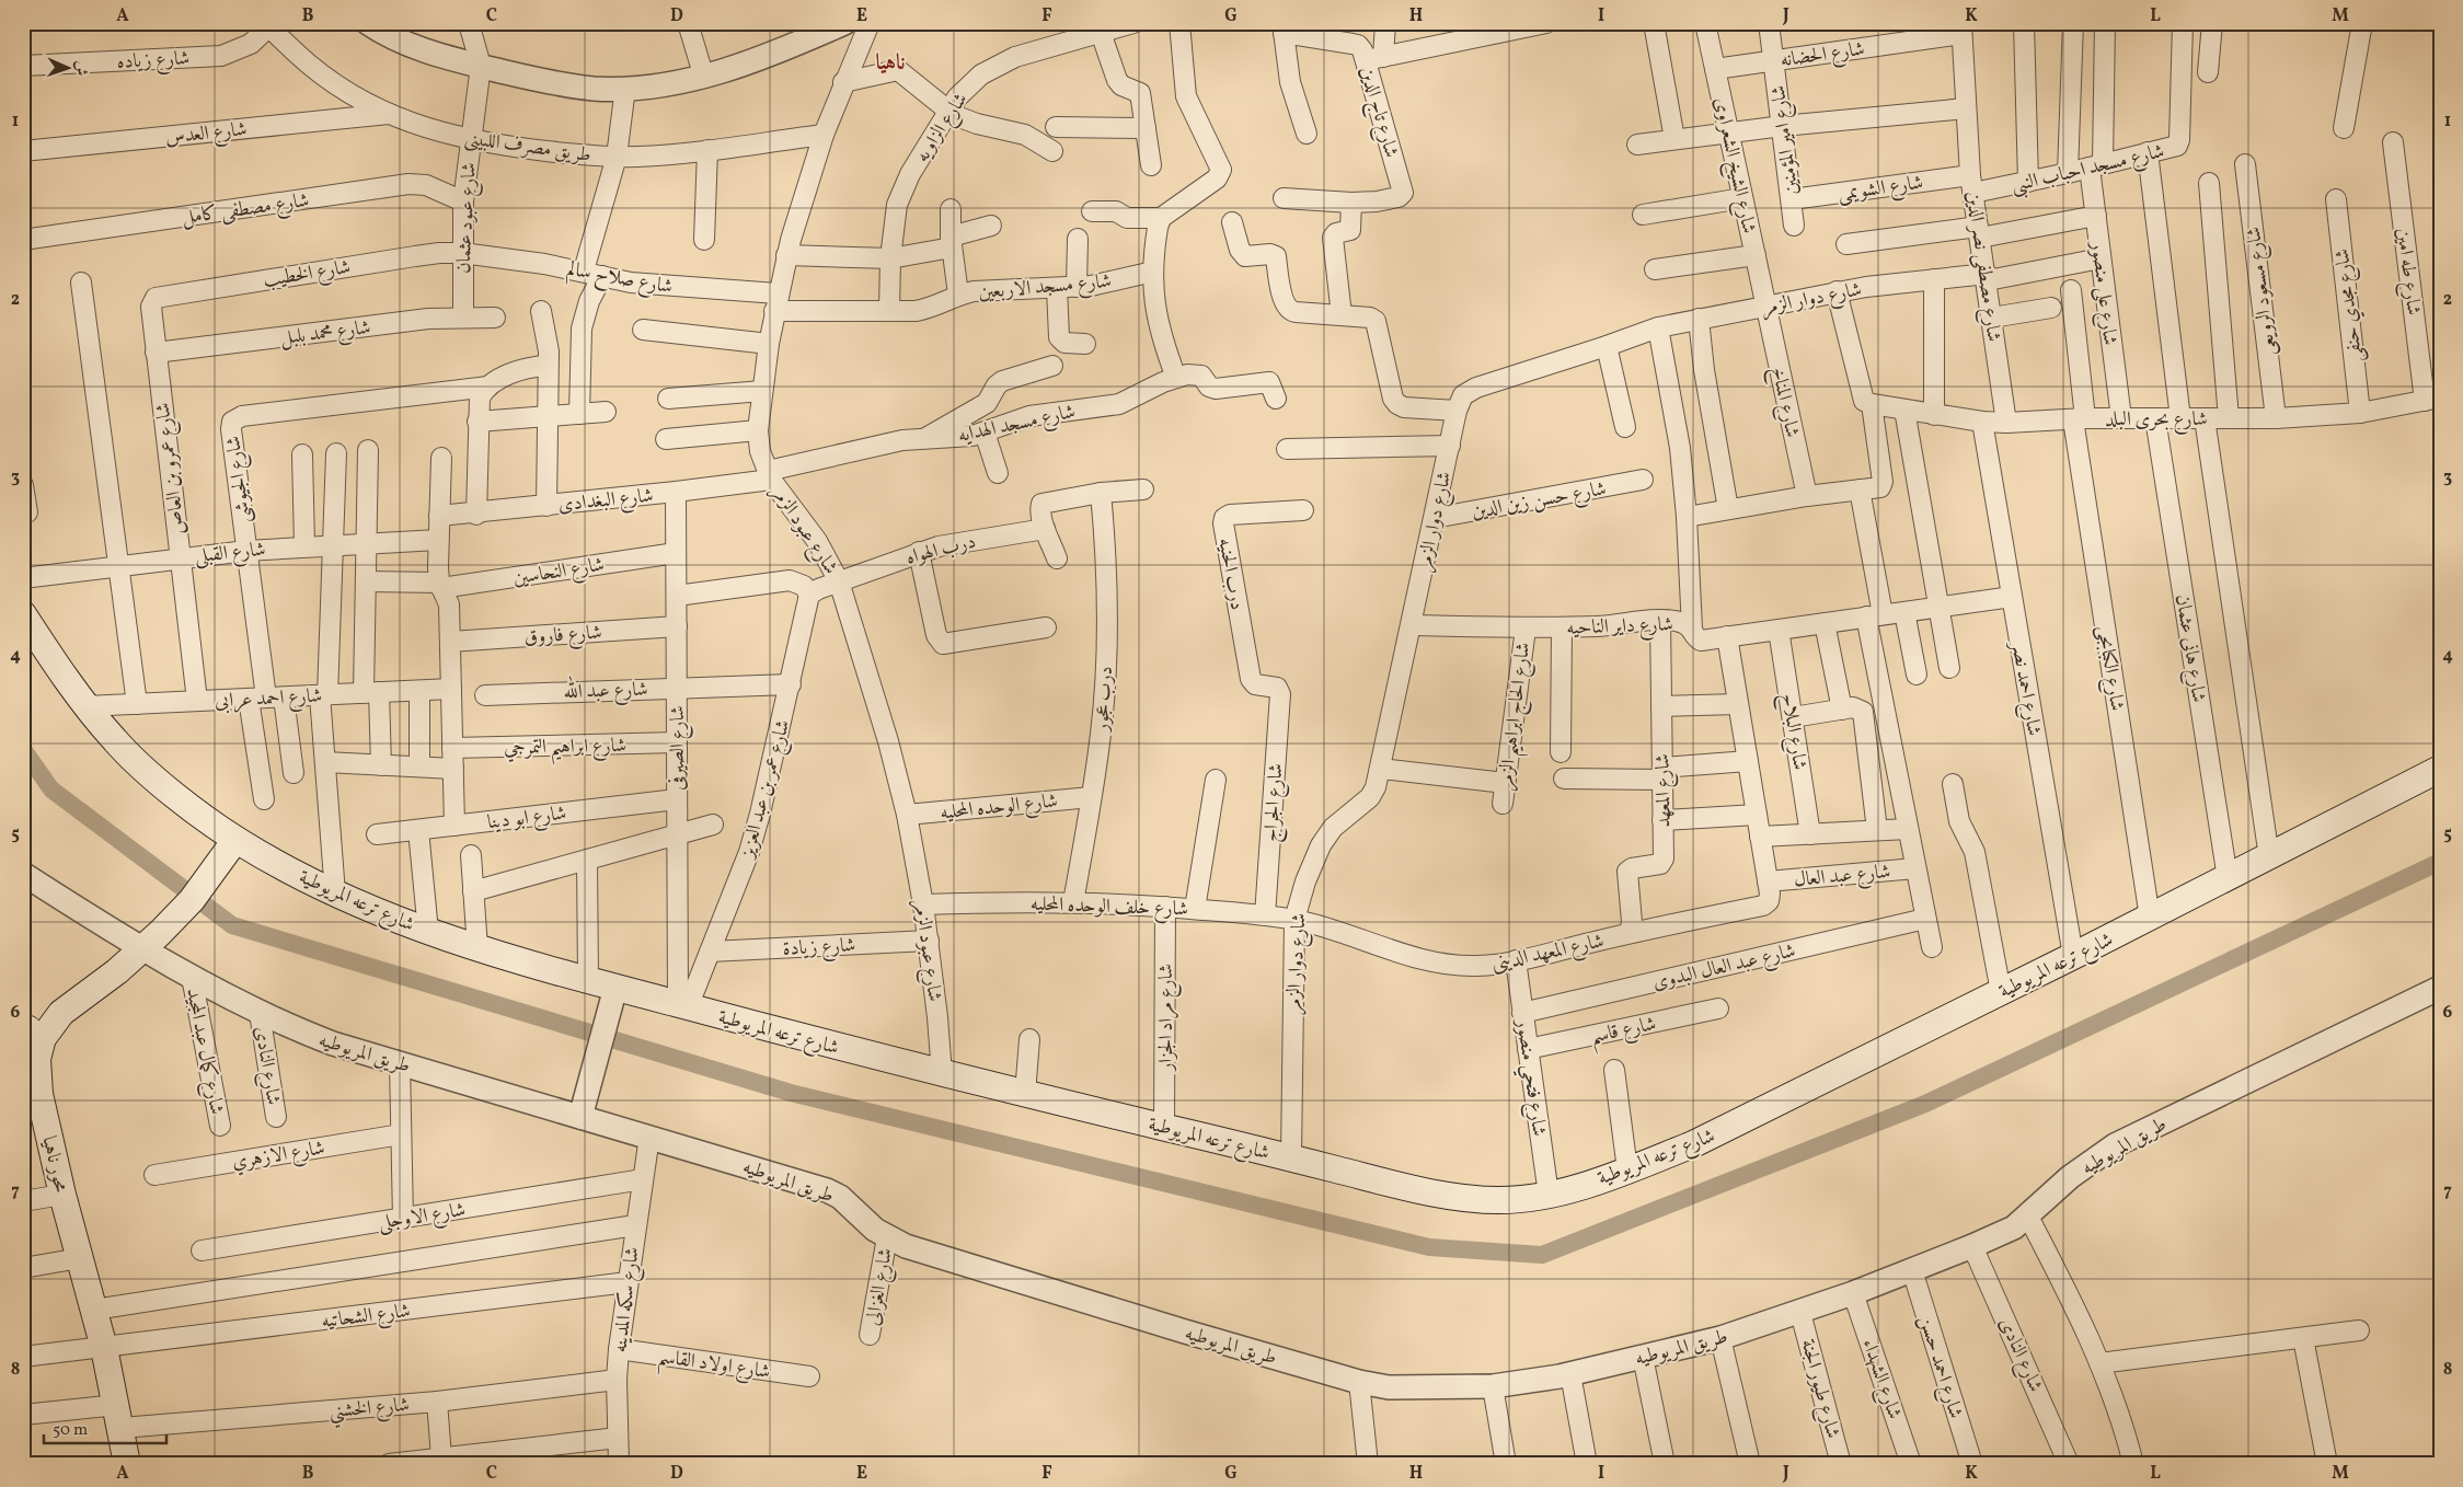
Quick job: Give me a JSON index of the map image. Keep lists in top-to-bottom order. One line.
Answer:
{"streets":{"main road":["شارع ترعه المريوطية","محور ناهيا"],"street":["شارع الحضانه","شارع زياده","شارع تاج الدين","شارع الزاويه","شارع العدس","شارع امير المؤمنين","طريق مصرف اللبينى","شارع الشيخ الشعراوى","شارع مسجد احباب النبى","شارع الشويمى","شارع مصطفى كامل","شارع عبود عثمان","شارع مصطفى نصر الدين","شارع طه امين","شارع الخطيب","شارع صلاح سالم","شارع مسجد الاربعين","شارع مسعود الرويعى","شارع على منصور","شارع دوار الزمر","شارع مجدي حنفى","شارع محمد بلبل","شارع المناخ","شارع بحرى البلد","شارع مسجد الهدايه","شارع عمرو بن العاص","شارع الجيوشى","شارع البغدادى","شارع حسن زين الدين","شارع عبود الزمر","درب الهواه","شارع القبلى","شارع النحاسين","درب الحنيه","شارع داير الناحيه","شارع فاروق","شارع هانى عثمان","شارع الكبابجى","شارع احمد نصر","شارع عبد الله","شارع احمد عرابى","درب عجور","شارع الحاج ابراهيم الزمر","شارع البلاح","شارع ابراهيم التمرجي","شارع الصيرفى","شارع عمر بن عبد العزيز","شارع المعهد","شارع الجراج","شارع الوحده المحليه","شارع ابو دينا","شارع عبد العال","شارع خلف الوحده المحليه","شارع زيادة","شارع المعهد الدينى","شارع عبد العال البدوى","شارع مراد الجزار","شارع قاسم","شارع كمال عبد المجيد","طريق المريوطيه","شارع النادى","شارع فتحي منصور","شارع الازهري","شارع الاوجلى","شارع الغزالى","شارع سكه المدينه","شارع الشحاتيه","شارع اولاد القاسم","شارع احمد حسن","شارع الشهداء","شارع طيور الجنة","شارع الخشني"]},"crossings":[["شارع الحضانه","شارع امير المؤمنين"],["شارع الحضانه","شارع الشيخ الشعراوى"],["شارع الحضانه","شارع مصطفى نصر الدين"],["شارع زياده","طريق مصرف اللبينى"],["شارع الزاويه","شارع مسجد الاربعين"],["شارع العدس","طريق مصرف اللبينى"],["شارع امير المؤمنين","شارع الشويمى"],["طريق مصرف اللبينى","شارع عبود عثمان"],["طريق مصرف اللبينى","شارع عبود الزمر"],["شارع الشيخ الشعراوى","شارع دوار الزمر"],["شارع الشيخ الشعراوى","شارع المناخ"],["شارع مسجد احباب النبى","شارع الشويمى"],["شارع مسجد احباب النبى","شارع مصطفى نصر الدين"],["شارع مسجد احباب النبى","شارع على منصور"],["شارع الشويمى","شارع مصطفى نصر الدين"],["شارع مصطفى كامل","شارع عبود عثمان"],["شارع عبود عثمان","شارع الخطيب"],["شارع عبود عثمان","شارع صلاح سالم"],["شارع عبود عثمان","شارع محمد بلبل"],["شارع مصطفى نصر الدين","شارع دوار الزمر"],["شارع مصطفى نصر الدين","شارع بحرى البلد"],["شارع طه امين","شارع بحرى البلد"],["شارع الخطيب","شارع صلاح سالم"],["شارع الخطيب","شارع عمرو بن العاص"],["شارع صلاح سالم","شارع مسجد الاربعين"],["شارع صلاح سالم","شارع عبود الزمر"],["شارع مسجد الاربعين","شارع عبود الزمر"],["شارع مسعود الرويعى","شارع بحرى البلد"],["شارع على منصور","شارع دوار الزمر"],["شارع على منصور","شارع بحرى البلد"],["شارع دوار الزمر","شارع المناخ"],["شارع دوار الزمر","شارع حسن زين الدين"],["شارع دوار الزمر","شارع داير الناحيه"],["شارع دوار الزمر","شارع ترعه المريوطية"],["شارع دوار الزمر","شارع خلف الوحده المحليه"],["شارع دوار الزمر","شارع المعهد الدينى"],["شارع مجدي حنفى","شارع بحرى البلد"],["شارع محمد بلبل","شارع عمرو بن العاص"],["شارع بحرى البلد","شارع هانى عثمان"],["شارع بحرى البلد","شارع الكبابجى"],["شارع بحرى البلد","شارع احمد نصر"],["شارع مسجد الهدايه","شارع البغدادى"],["شارع مسجد الهدايه","شارع عبود الزمر"],["شارع عمرو بن العاص","شارع القبلى"],["شارع عمرو بن العاص","شارع احمد عرابى"],["شارع الجيوشى","شارع القبلى"],["شارع الجيوشى","شارع احمد عرابى"],["شارع البغدادى","شارع عبود الزمر"],["شارع البغدادى","شارع الصيرفى"],["شارع عبود الزمر","درب الهواه"],["شارع عبود الزمر","شارع الوحده المحليه"],["شارع عبود الزمر","شارع ترعه المريوطية"],["شارع عبود الزمر","شارع خلف الوحده المحليه"],["شارع عبود الزمر","شارع زيادة"],["شارع النحاسين","شارع الصيرفى"],["درب الحنيه","شارع الجراج"],["شارع داير الناحيه","شارع احمد نصر"],["شارع داير الناحيه","شارع الحاج ابراهيم الزمر"],["شارع داير الناحيه","شارع البلاح"],["شارع داير الناحيه","شارع المعهد"],["شارع فاروق","شارع الصيرفى"],["شارع هانى عثمان","شارع ترعه المريوطية"],["شارع الكبابجى","شارع ترعه المريوطية"],["شارع احمد نصر","شارع ترعه المريوطية"],["شارع عبد الله","شارع الصيرفى"],["شارع عبد الله","شارع عمر بن عبد العزيز"],["شارع احمد عرابى","شارع ترعه المريوطية"],["درب عجور","شارع الوحده المحليه"],["درب عجور","شارع خلف الوحده المحليه"],["شارع ابراهيم التمرجي","شارع الصيرفى"],["شارع الصيرفى","شارع عمر بن عبد العزيز"],["شارع الصيرفى","شارع ابو دينا"],["شارع الصيرفى","شارع ترعه المريوطية"],["شارع عمر بن عبد العزيز","شارع ترعه المريوطية"],["شارع عمر بن عبد العزيز","شارع زيادة"],["شارع المعهد","شارع المعهد الدينى"],["شارع الجراج","شارع خلف الوحده المحليه"],["شارع عبد العال","شارع المعهد الدينى"],["شارع ترعه المريوطية","شارع مراد الجزار"],["شارع ترعه المريوطية","شارع فتحي منصور"],["شارع ترعه المريوطية","محور ناهيا"],["شارع خلف الوحده المحليه","شارع المعهد الدينى"],["شارع خلف الوحده المحليه","شارع مراد الجزار"],["شارع المعهد الدينى","شارع فتحي منصور"],["شارع عبد العال البدوى","شارع فتحي منصور"],["شارع قاسم","شارع فتحي منصور"],["شارع كمال عبد المجيد","طريق المريوطيه"],["طريق المريوطيه","شارع النادى"],["طريق المريوطيه","محور ناهيا"],["طريق المريوطيه","شارع الغزالى"],["طريق المريوطيه","شارع سكه المدينه"],["طريق المريوطيه","شارع احمد حسن"],["طريق المريوطيه","شارع الشهداء"],["طريق المريوطيه","شارع طيور الجنة"],["محور ناهيا","شارع الشحاتيه"],["محور ناهيا","شارع الخشني"],["شارع الاوجلى","شارع سكه المدينه"],["شارع سكه المدينه","شارع الشحاتيه"],["شارع سكه المدينه","شارع اولاد القاسم"],["شارع سكه المدينه","شارع الخشني"]],"districts":["ناهيا"],"scale_bar":"50 m","north":"right","grid":{"columns":["A","B","C","D","E","F","G","H","I","J","K","L","M"],"rows":["1","2","3","4","5","6","7","8"]}}
